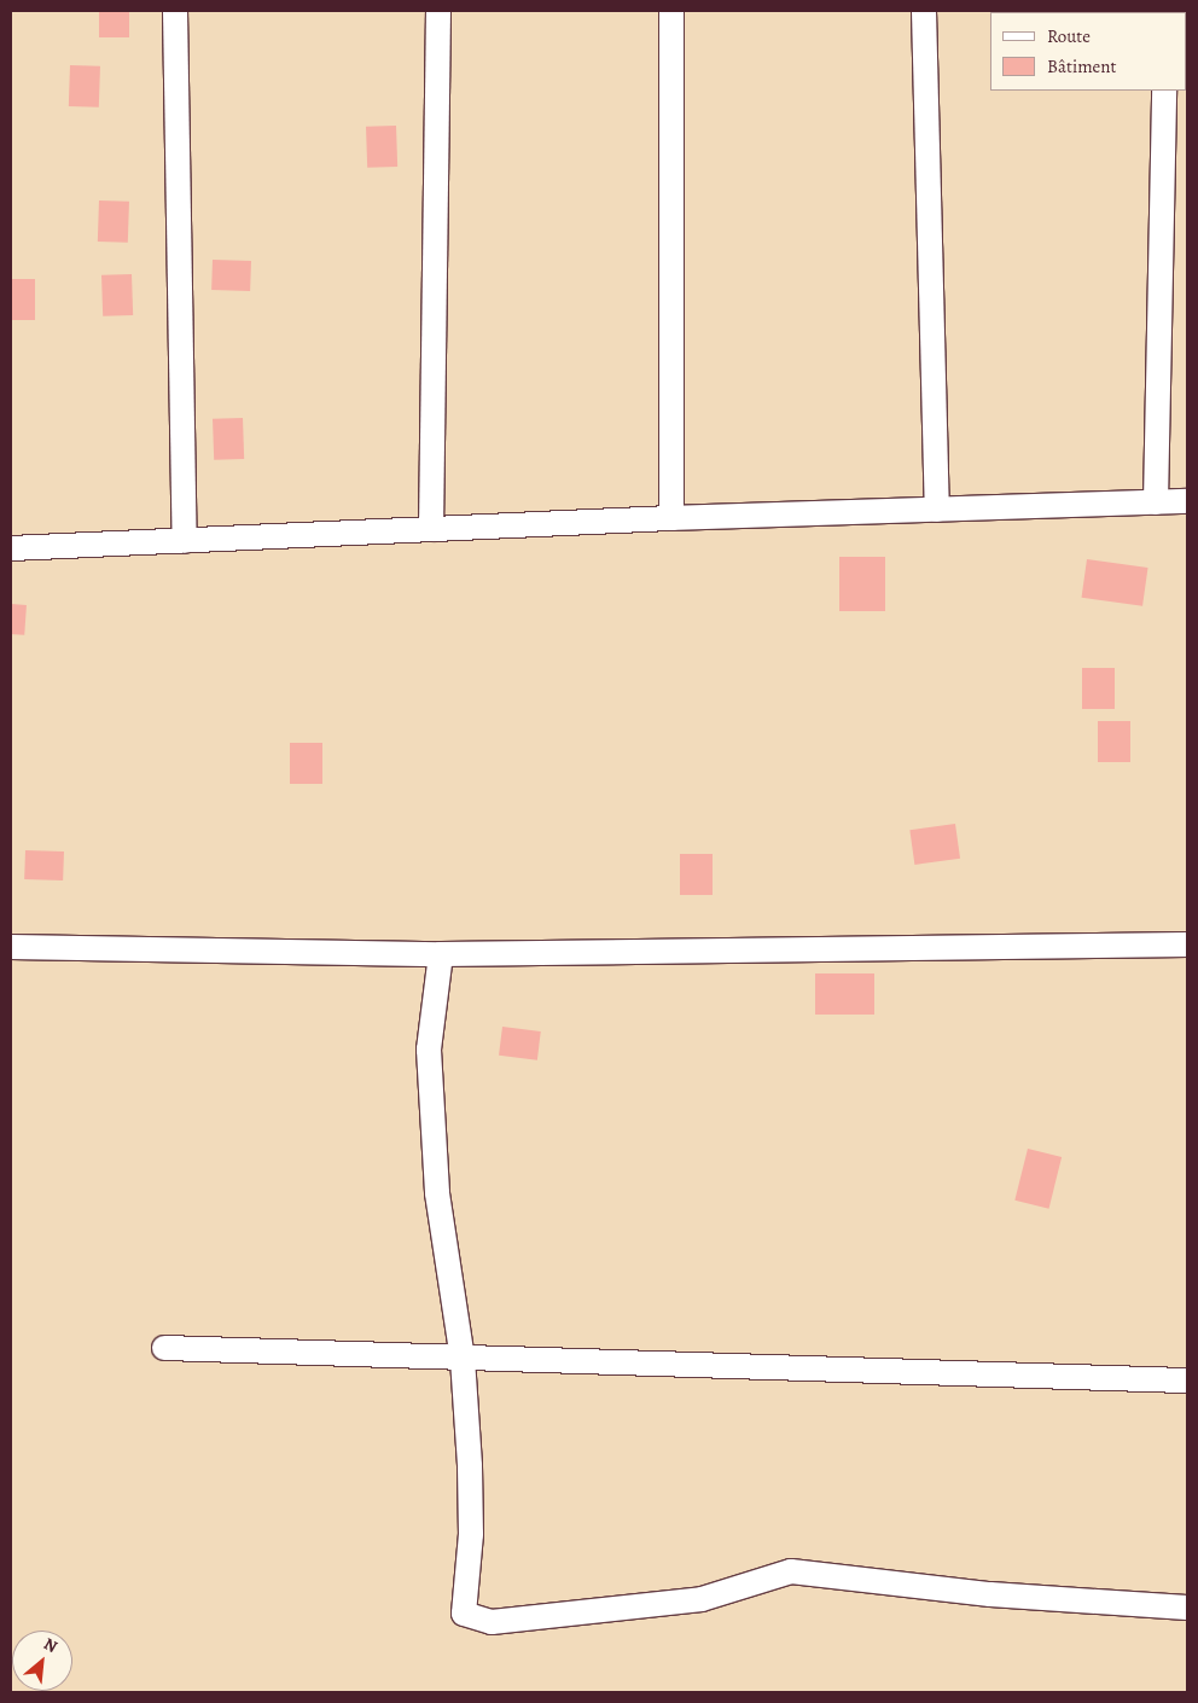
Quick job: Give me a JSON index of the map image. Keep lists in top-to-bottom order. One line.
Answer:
{"legend":["Route","Bâtiment"],"north":"top right"}
